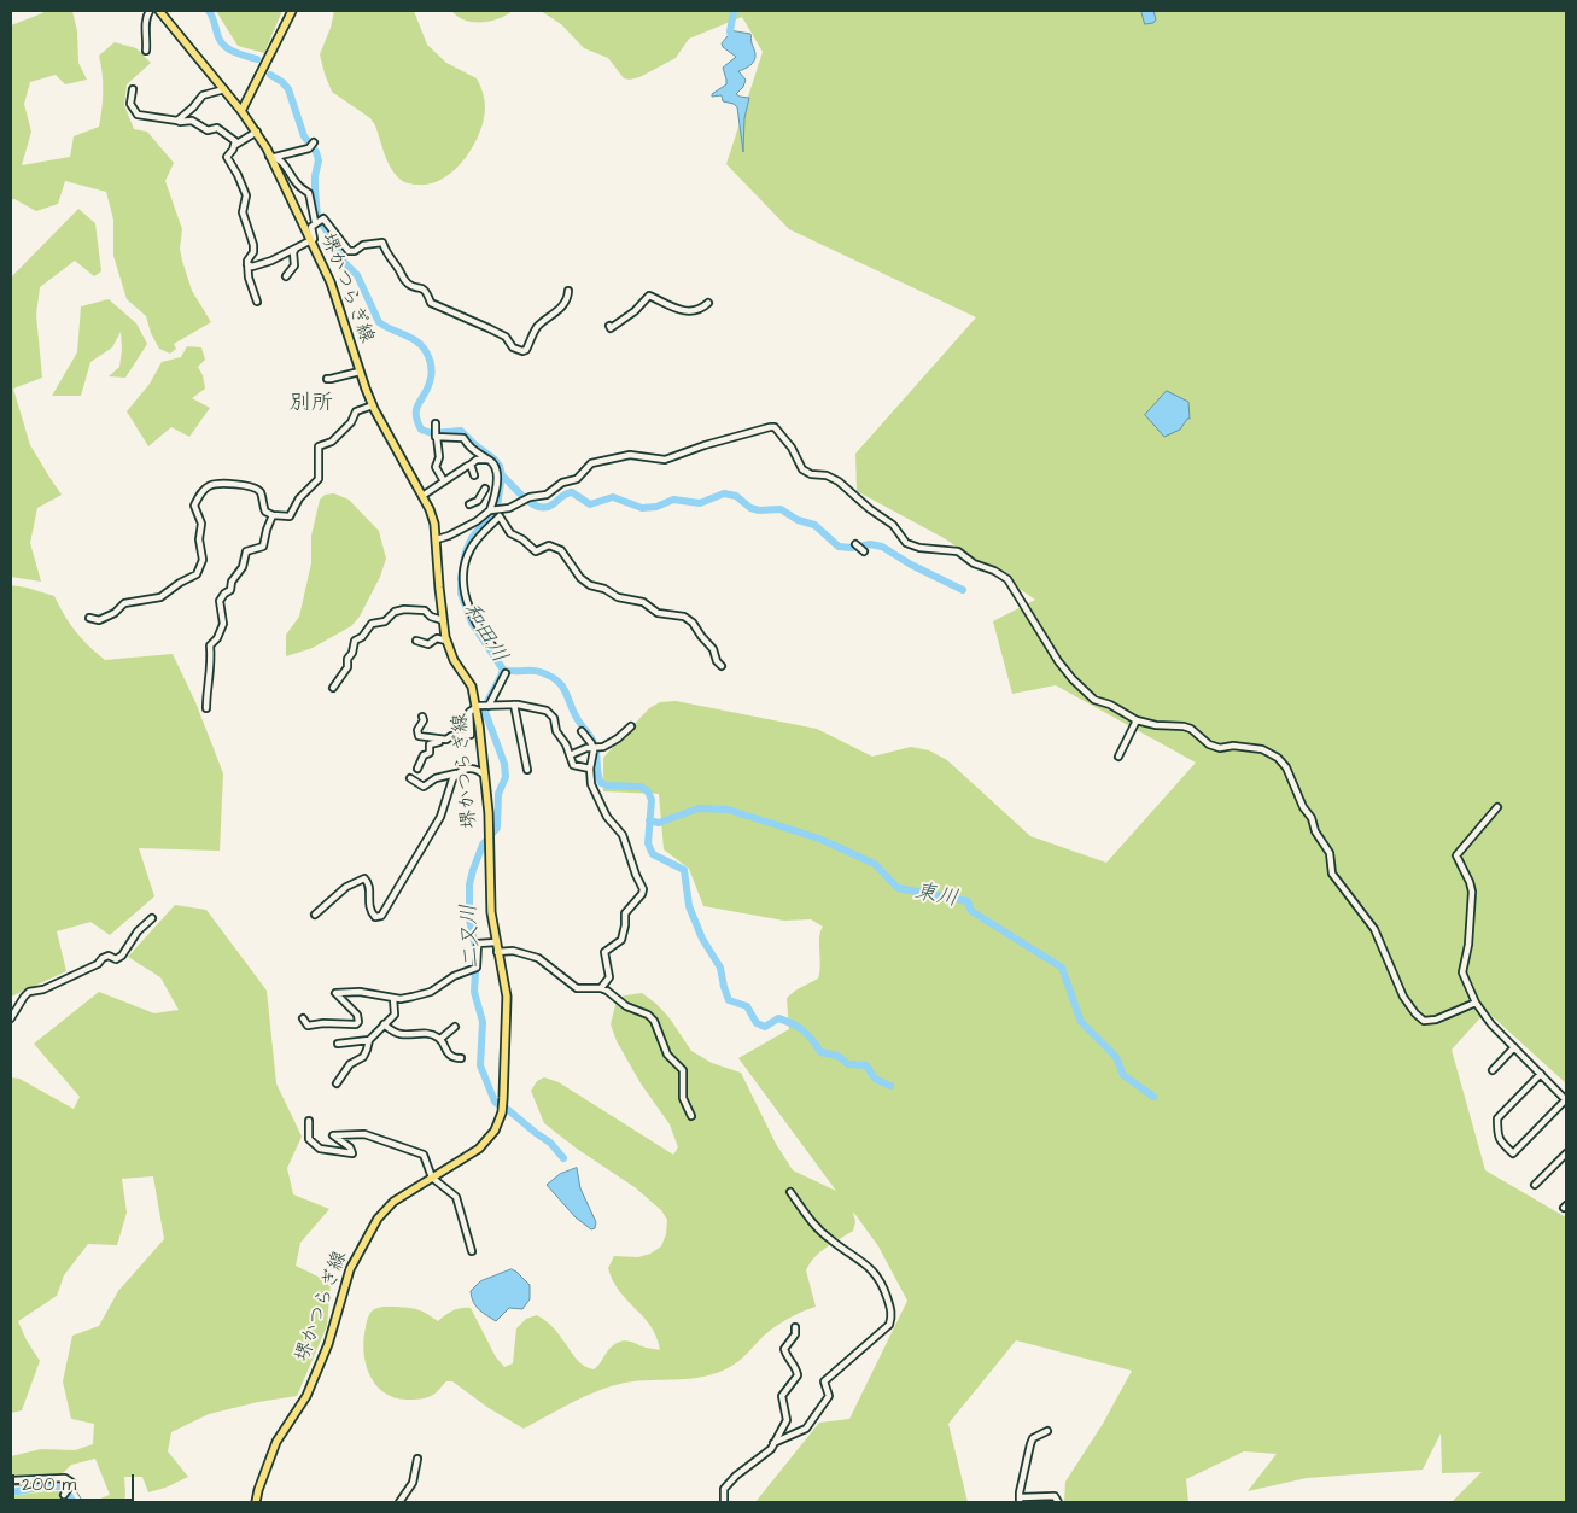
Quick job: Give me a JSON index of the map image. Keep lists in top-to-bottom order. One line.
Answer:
{"streets":{"main road":["堺かつらぎ線"]},"districts":["別所"],"water":["和田川","東川","二又川"],"scale_bar":"200 m"}
